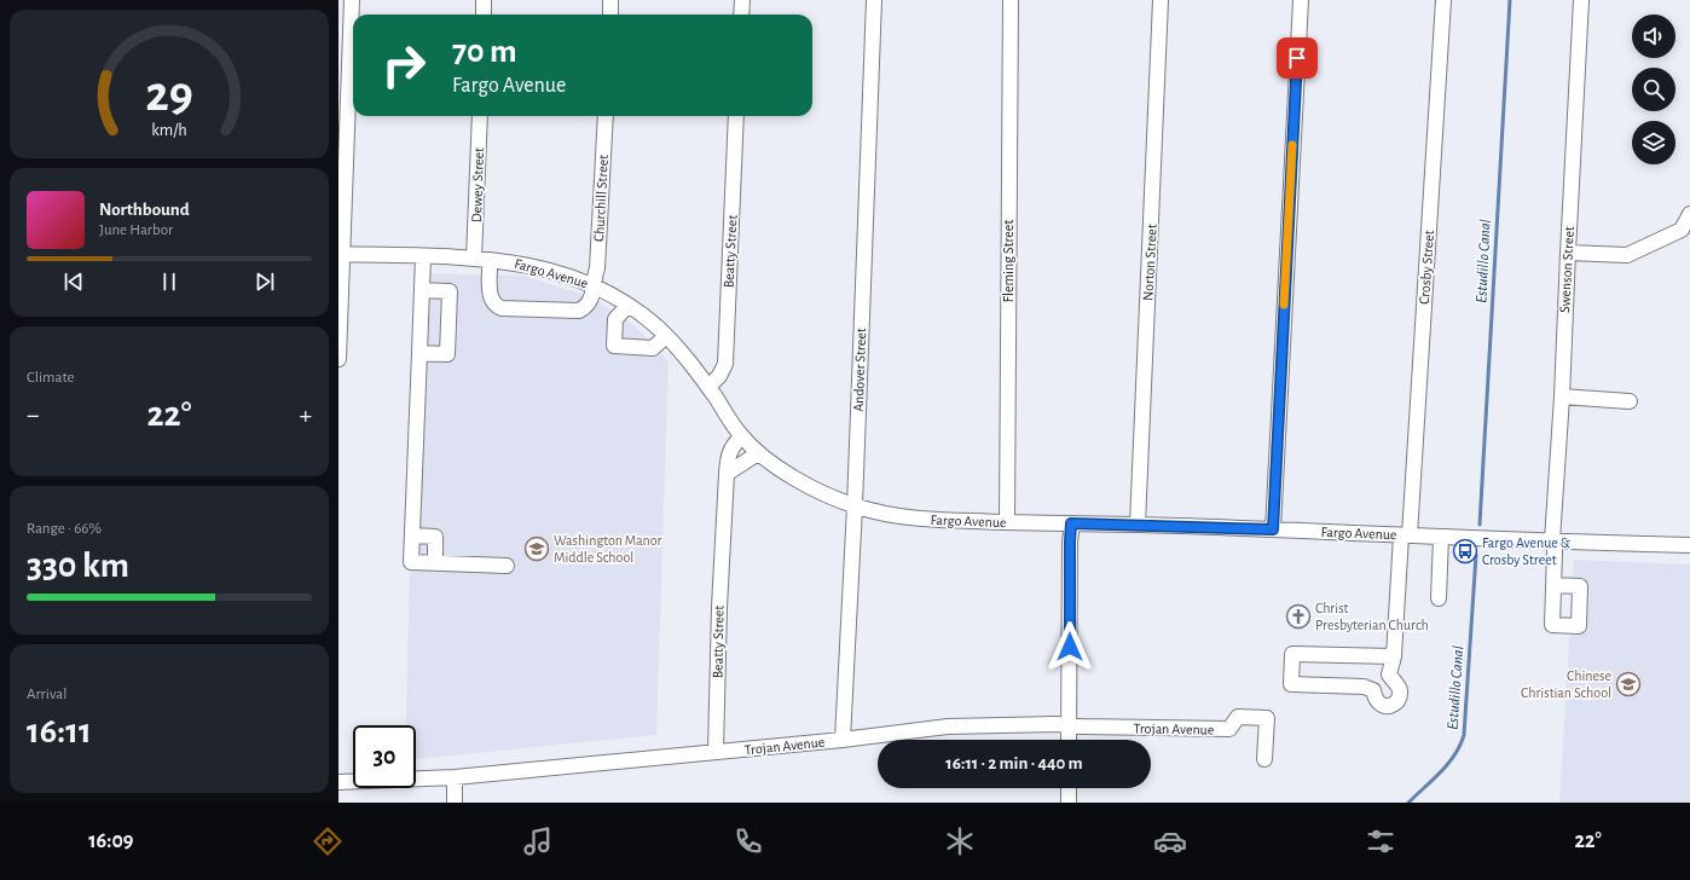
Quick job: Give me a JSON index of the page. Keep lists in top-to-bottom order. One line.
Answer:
{"streets":{"street":["Dewey Street","Churchill Street","Beatty Street","Fleming Street","Norton Street","Crosby Street","Swenson Street","Fargo Avenue","Andover Street","Trojan Avenue"]},"crossings":[["Dewey Street","Fargo Avenue"],["Churchill Street","Fargo Avenue"],["Beatty Street","Fargo Avenue"],["Beatty Street","Trojan Avenue"],["Fleming Street","Fargo Avenue"],["Norton Street","Fargo Avenue"],["Crosby Street","Fargo Avenue"],["Swenson Street","Fargo Avenue"],["Fargo Avenue","Andover Street"],["Andover Street","Trojan Avenue"]],"water":["Estudillo Canal"],"places":{"school or university":["Washington Manor Middle School","Chinese Christian School"],"bus stop":["Fargo Avenue & Crosby Street"],"church":["Christ Presbyterian Church"]},"page":{"turn":["70 m","Fargo Avenue"],"song":["Northbound","June Harbor"],"tile":["Climate",["Range · 66%","330 km"],["Arrival","16:11"]],"heat":["−","22°","+"],"limit":"30","trip":"16:11 · 2 min · 440 m","tabs":["16:09","22°"],"gauge":["29","km/h"]}}
